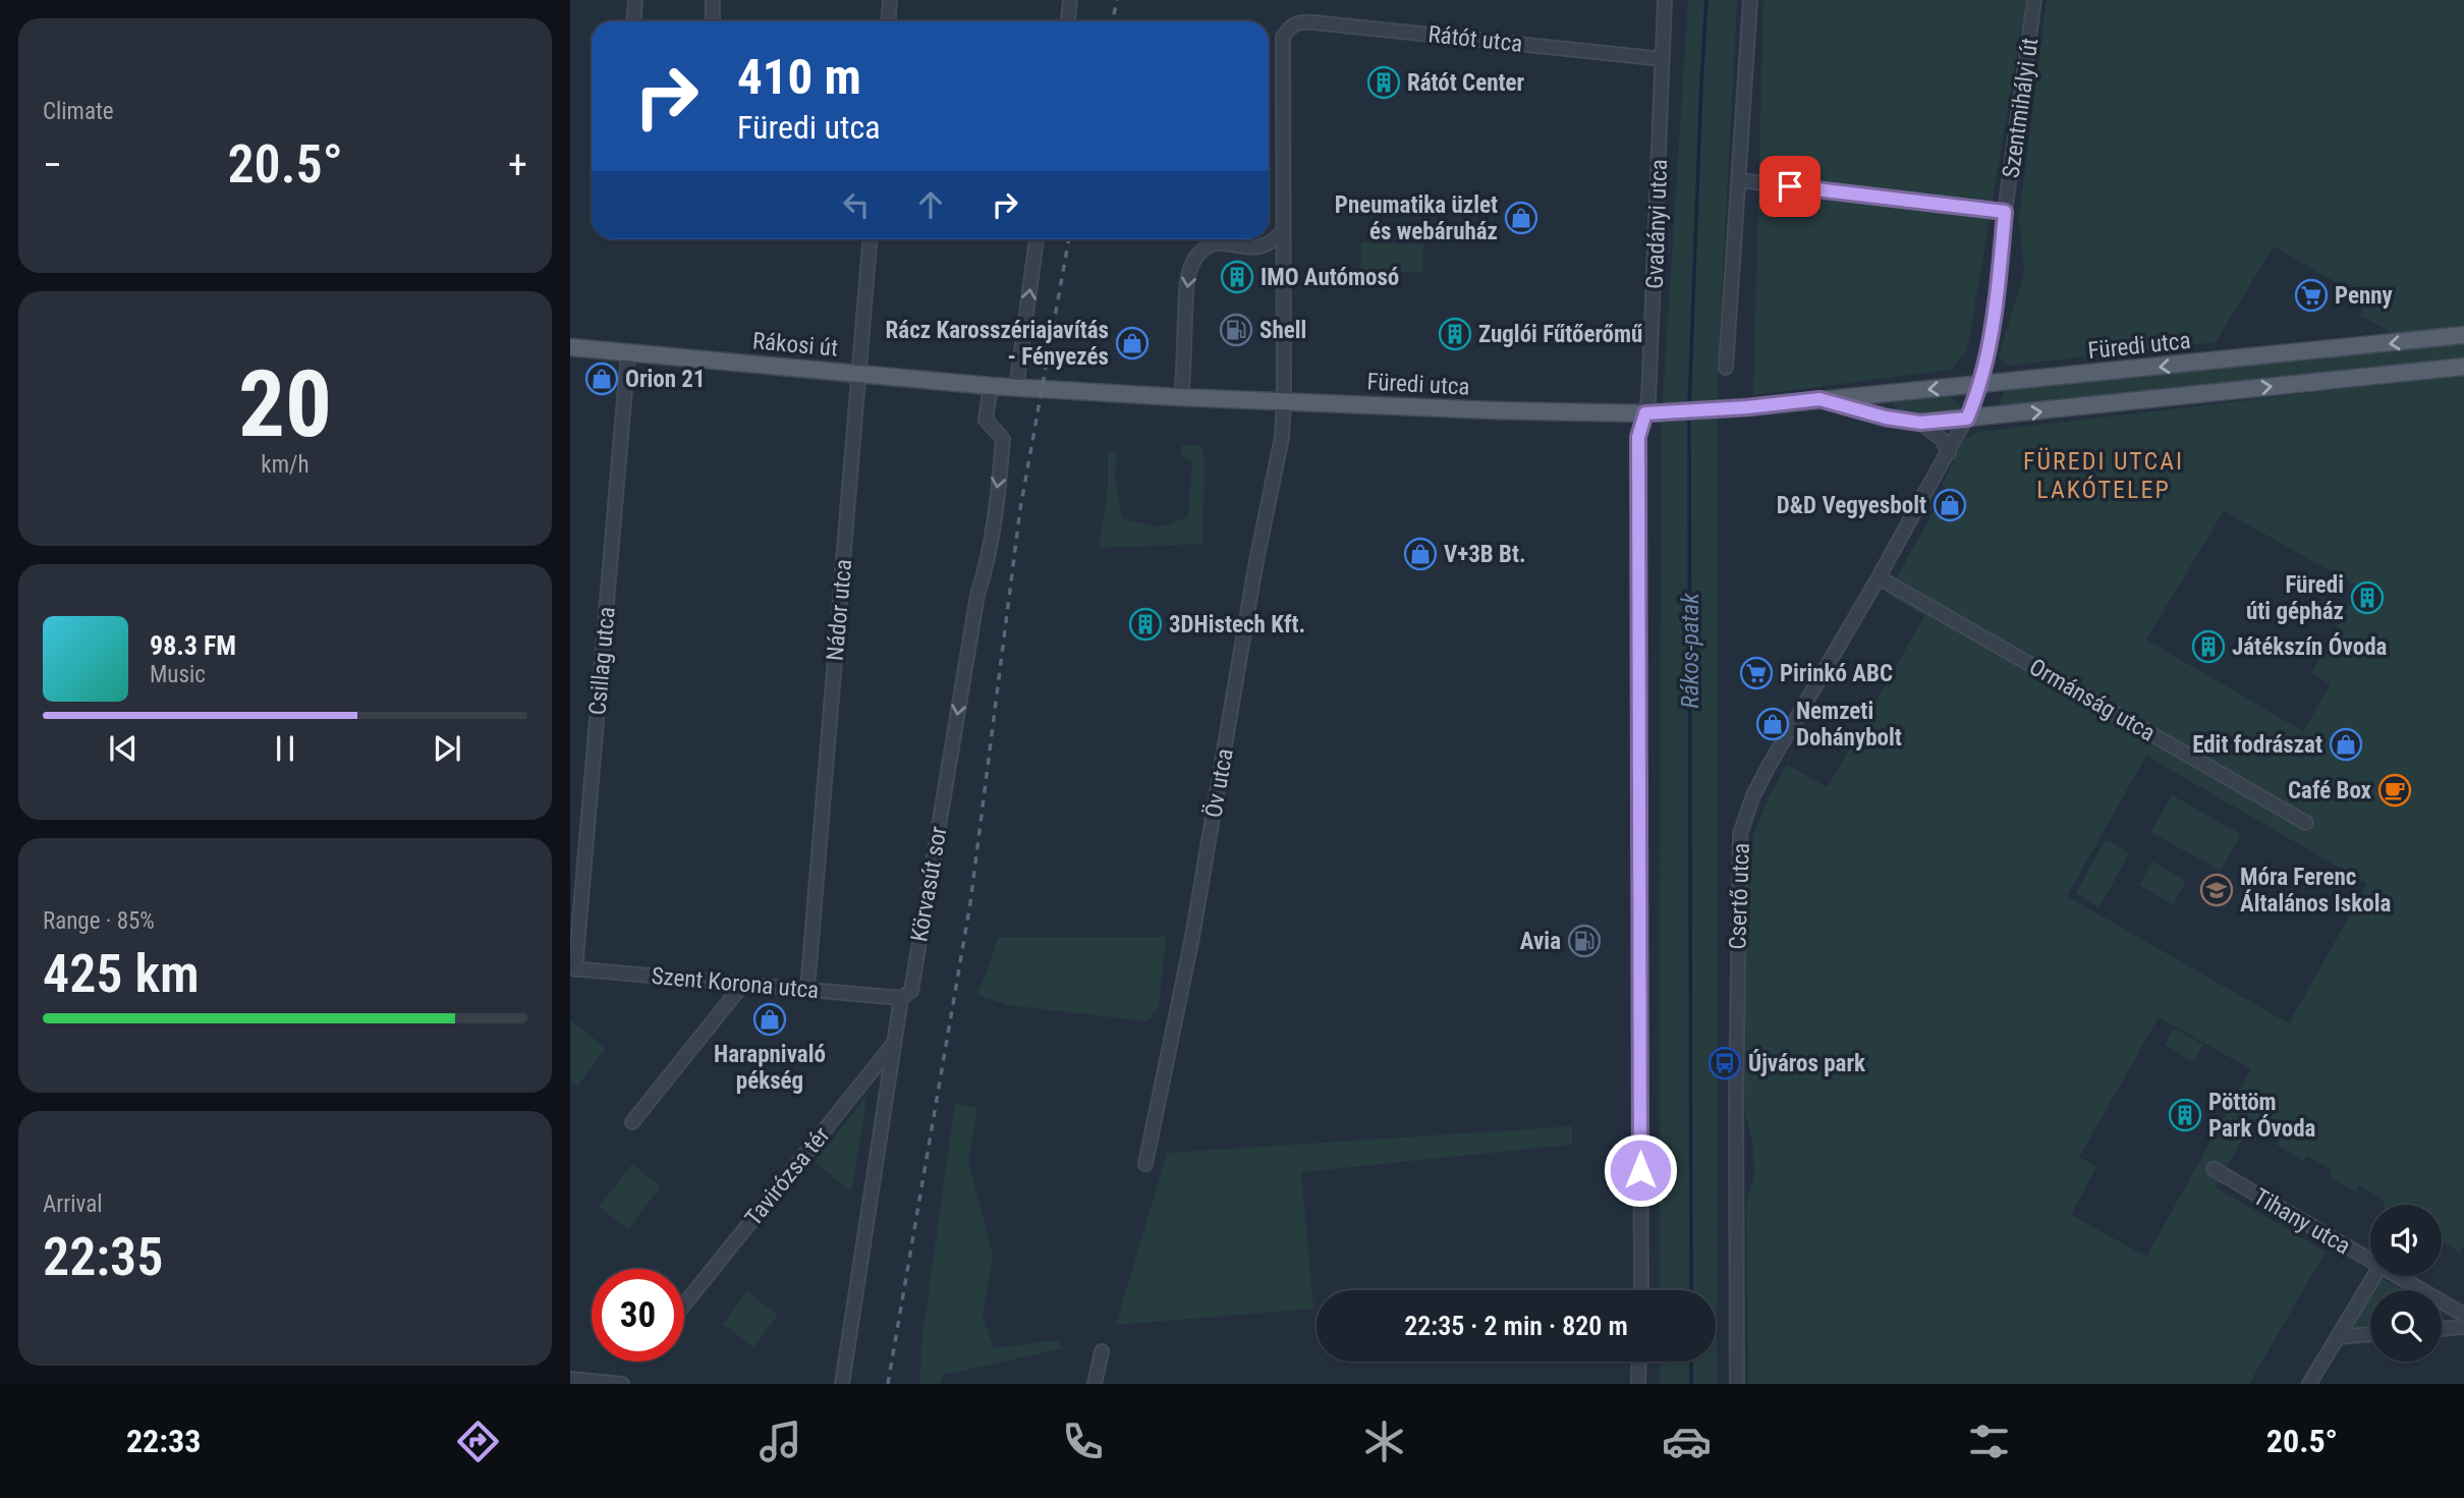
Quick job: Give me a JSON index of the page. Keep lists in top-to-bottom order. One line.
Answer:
{"streets":{"main road":["Rákosi út","Füredi utca"],"street":["Rátót utca","Szentmihályi út","Gvadányi utca","Nádor utca","Csillag utca","Ormánság utca","Öv utca","Körvasút sor","Csertő utca","Szent Korona utca","Tavirózsa tér","Tihany utca"]},"crossings":[["Rátót utca","Gvadányi utca"],["Rátót utca","Öv utca"],["Szentmihályi út","Füredi utca"],["Szentmihályi út","Csertő utca"],["Gvadányi utca","Füredi utca"],["Rákosi út","Füredi utca"],["Rákosi út","Nádor utca"],["Rákosi út","Csillag utca"],["Rákosi út","Körvasút sor"],["Füredi utca","Öv utca"],["Füredi utca","Csertő utca"],["Nádor utca","Szent Korona utca"],["Csillag utca","Szent Korona utca"],["Ormánság utca","Csertő utca"],["Körvasút sor","Szent Korona utca"],["Körvasút sor","Tavirózsa tér"]],"one_way":["Körvasút sor"],"districts":["FÜREDI UTCAI LAKÓTELEP"],"water":["Rákos-patak"],"places":{"building":["Rátót Center","IMO Autómosó","Zuglói Fűtőerőmű","Füredi úti gépház","3DHistech Kft.","Játékszín Óvoda","Pöttöm Park Óvoda"],"shop":["Pneumatika üzlet és webáruház","Rácz Karosszériajavítás - Fényezés","Orion 21","D&D Vegyesbolt","V+3B Bt.","Nemzeti Dohánybolt","Edit fodrászat","Harapnivaló pékség"],"supermarket":["Penny","Pirinkó ABC"],"fuel station":["Shell","Avia"],"cafe":["Café Box"],"school or university":["Móra Ferenc Általános Iskola"],"bus stop":["Újváros park"]},"page":{"tile":["Climate",["20","km/h"],["Range · 85%","425 km"],["Arrival","22:35"]],"turn":["410 m","Füredi utca"],"heat":["−","20.5°","+"],"song":["98.3 FM","Music"],"limit":"30","trip":"22:35 · 2 min · 820 m","tabs":["22:33","20.5°"]}}
